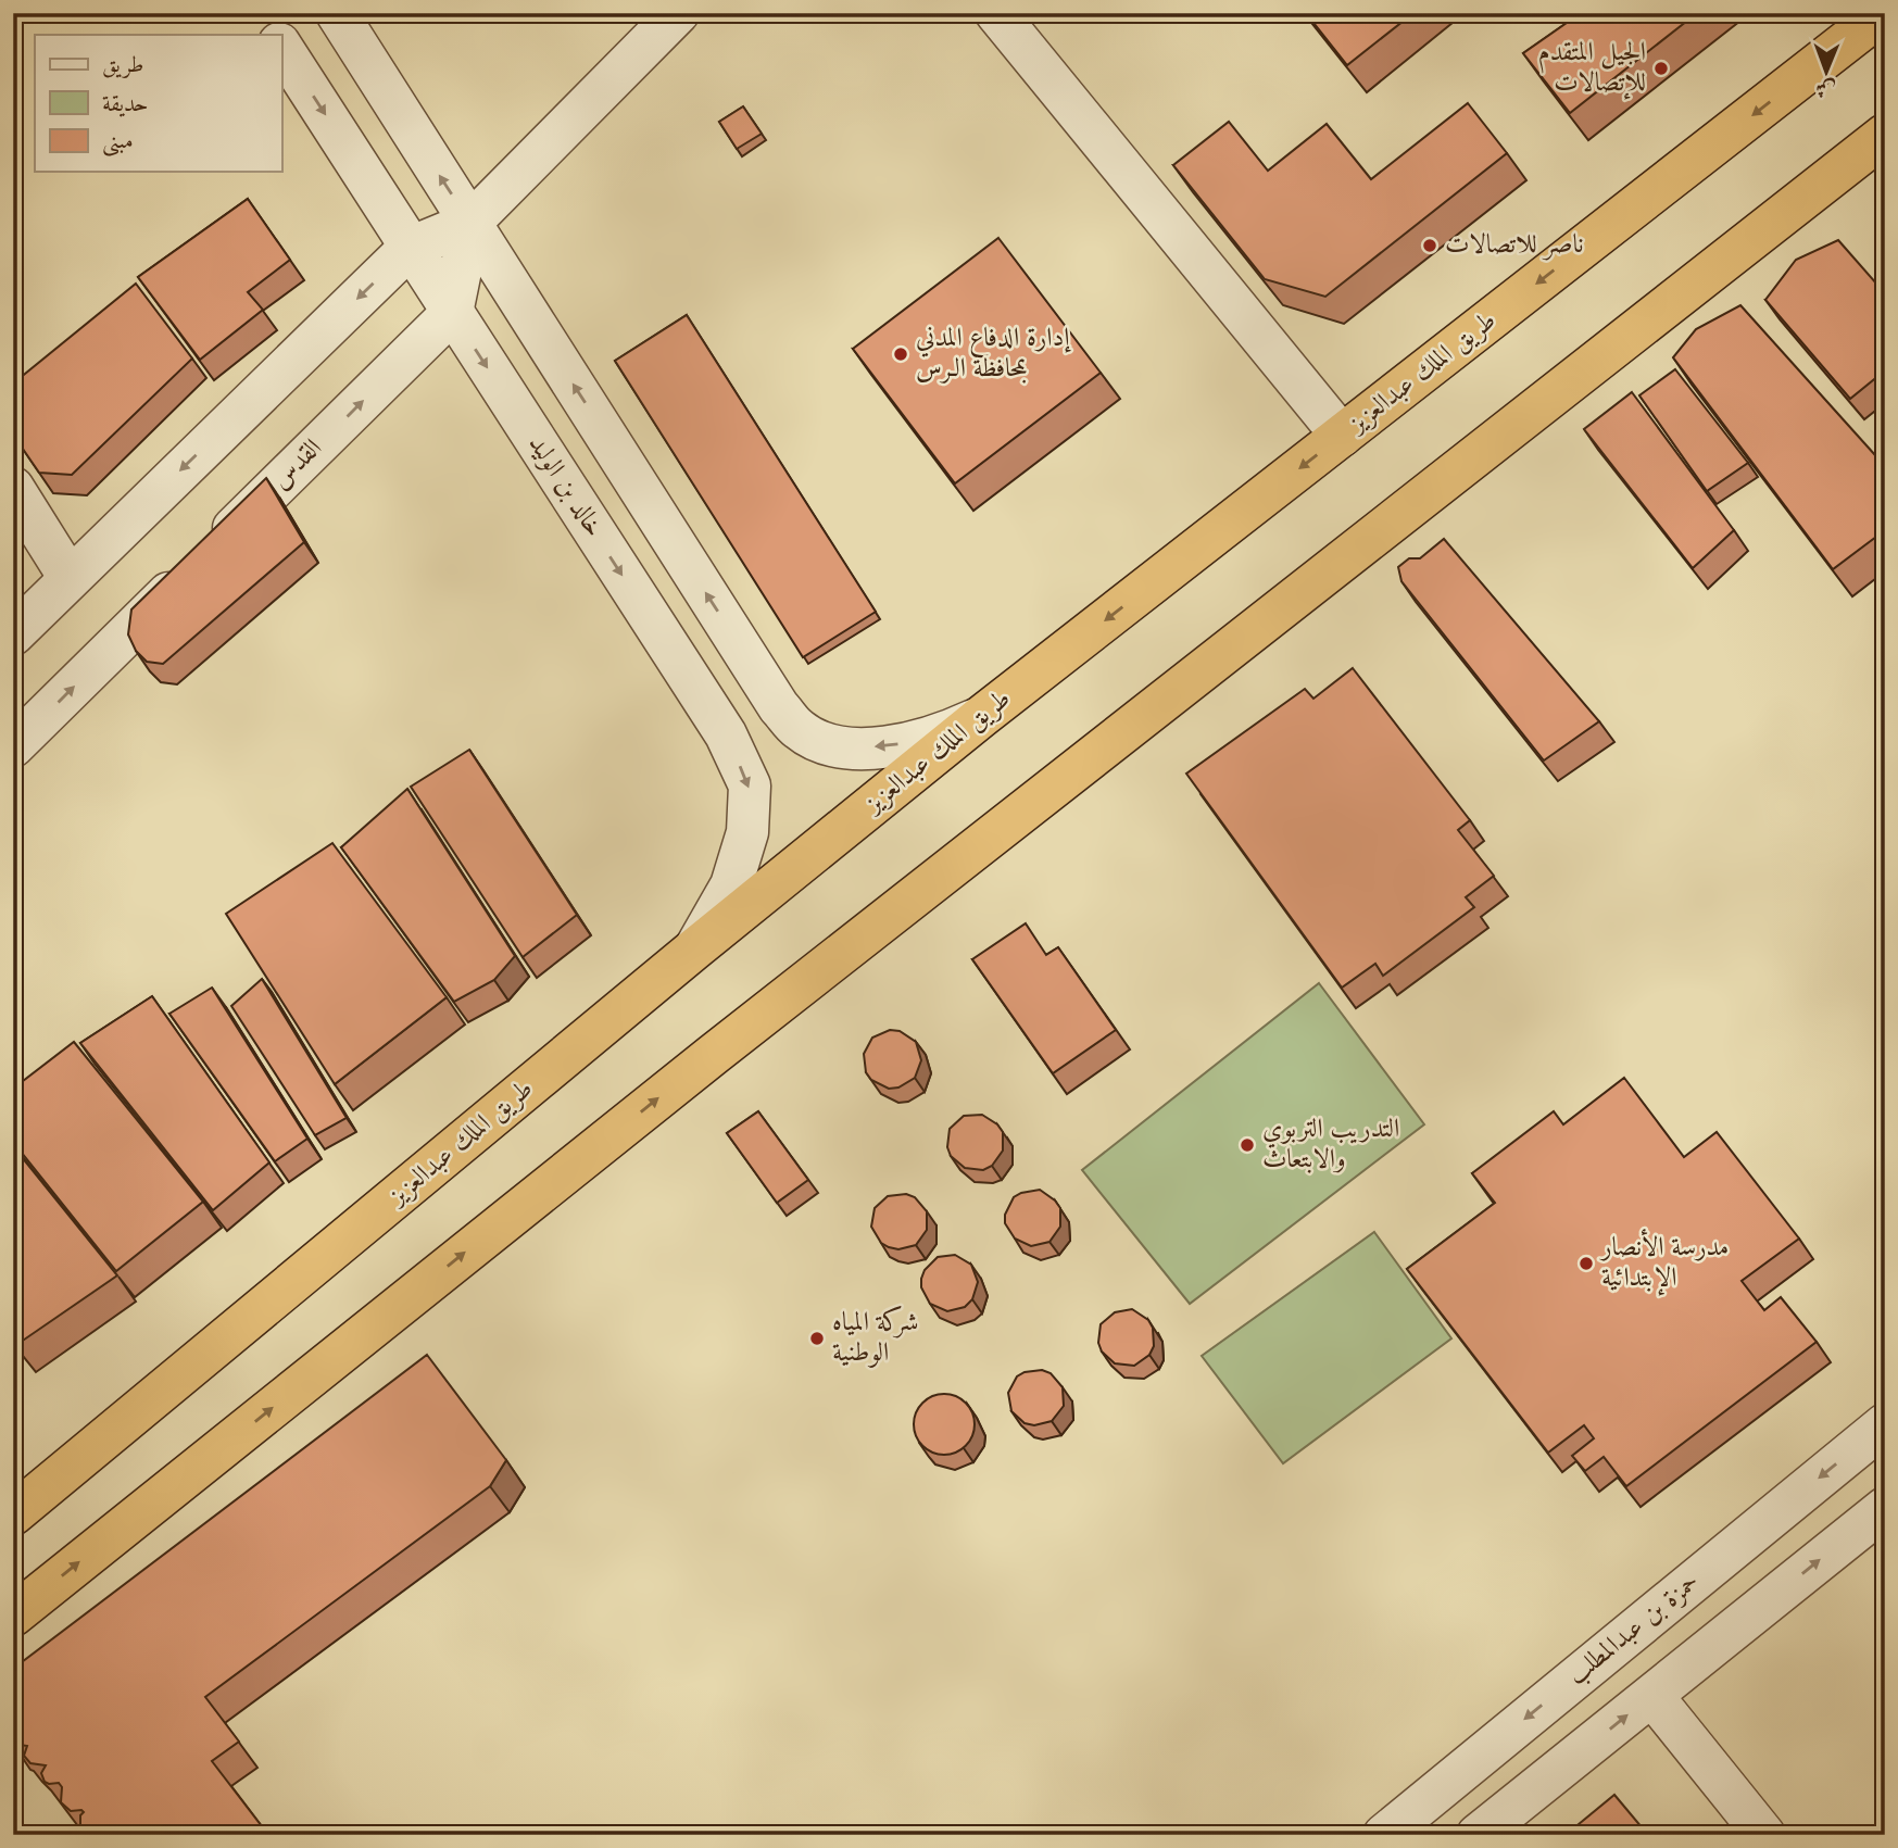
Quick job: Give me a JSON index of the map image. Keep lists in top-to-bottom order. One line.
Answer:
{"streets":{"highway":["طريق الملك عبدالعزيز"],"street":["القدس","خالد بن الوليد","حمزة بن عبدالمطلب"]},"crossings":[["طريق الملك عبدالعزيز","خالد بن الوليد"],["القدس","خالد بن الوليد"]],"one_way":["خالد بن الوليد"],"places":["الجيل المتقدم للإتصالات","ناصر للاتصالات","إدارة الدفاع المدني بمحافظة الـرس","التدريب التربوي والابتعاث","مدرسة الأنصار الإبتدائية","شركة المياه الوطنية"],"legend":["طريق","حديقة","مبنى"],"north":"bottom"}
